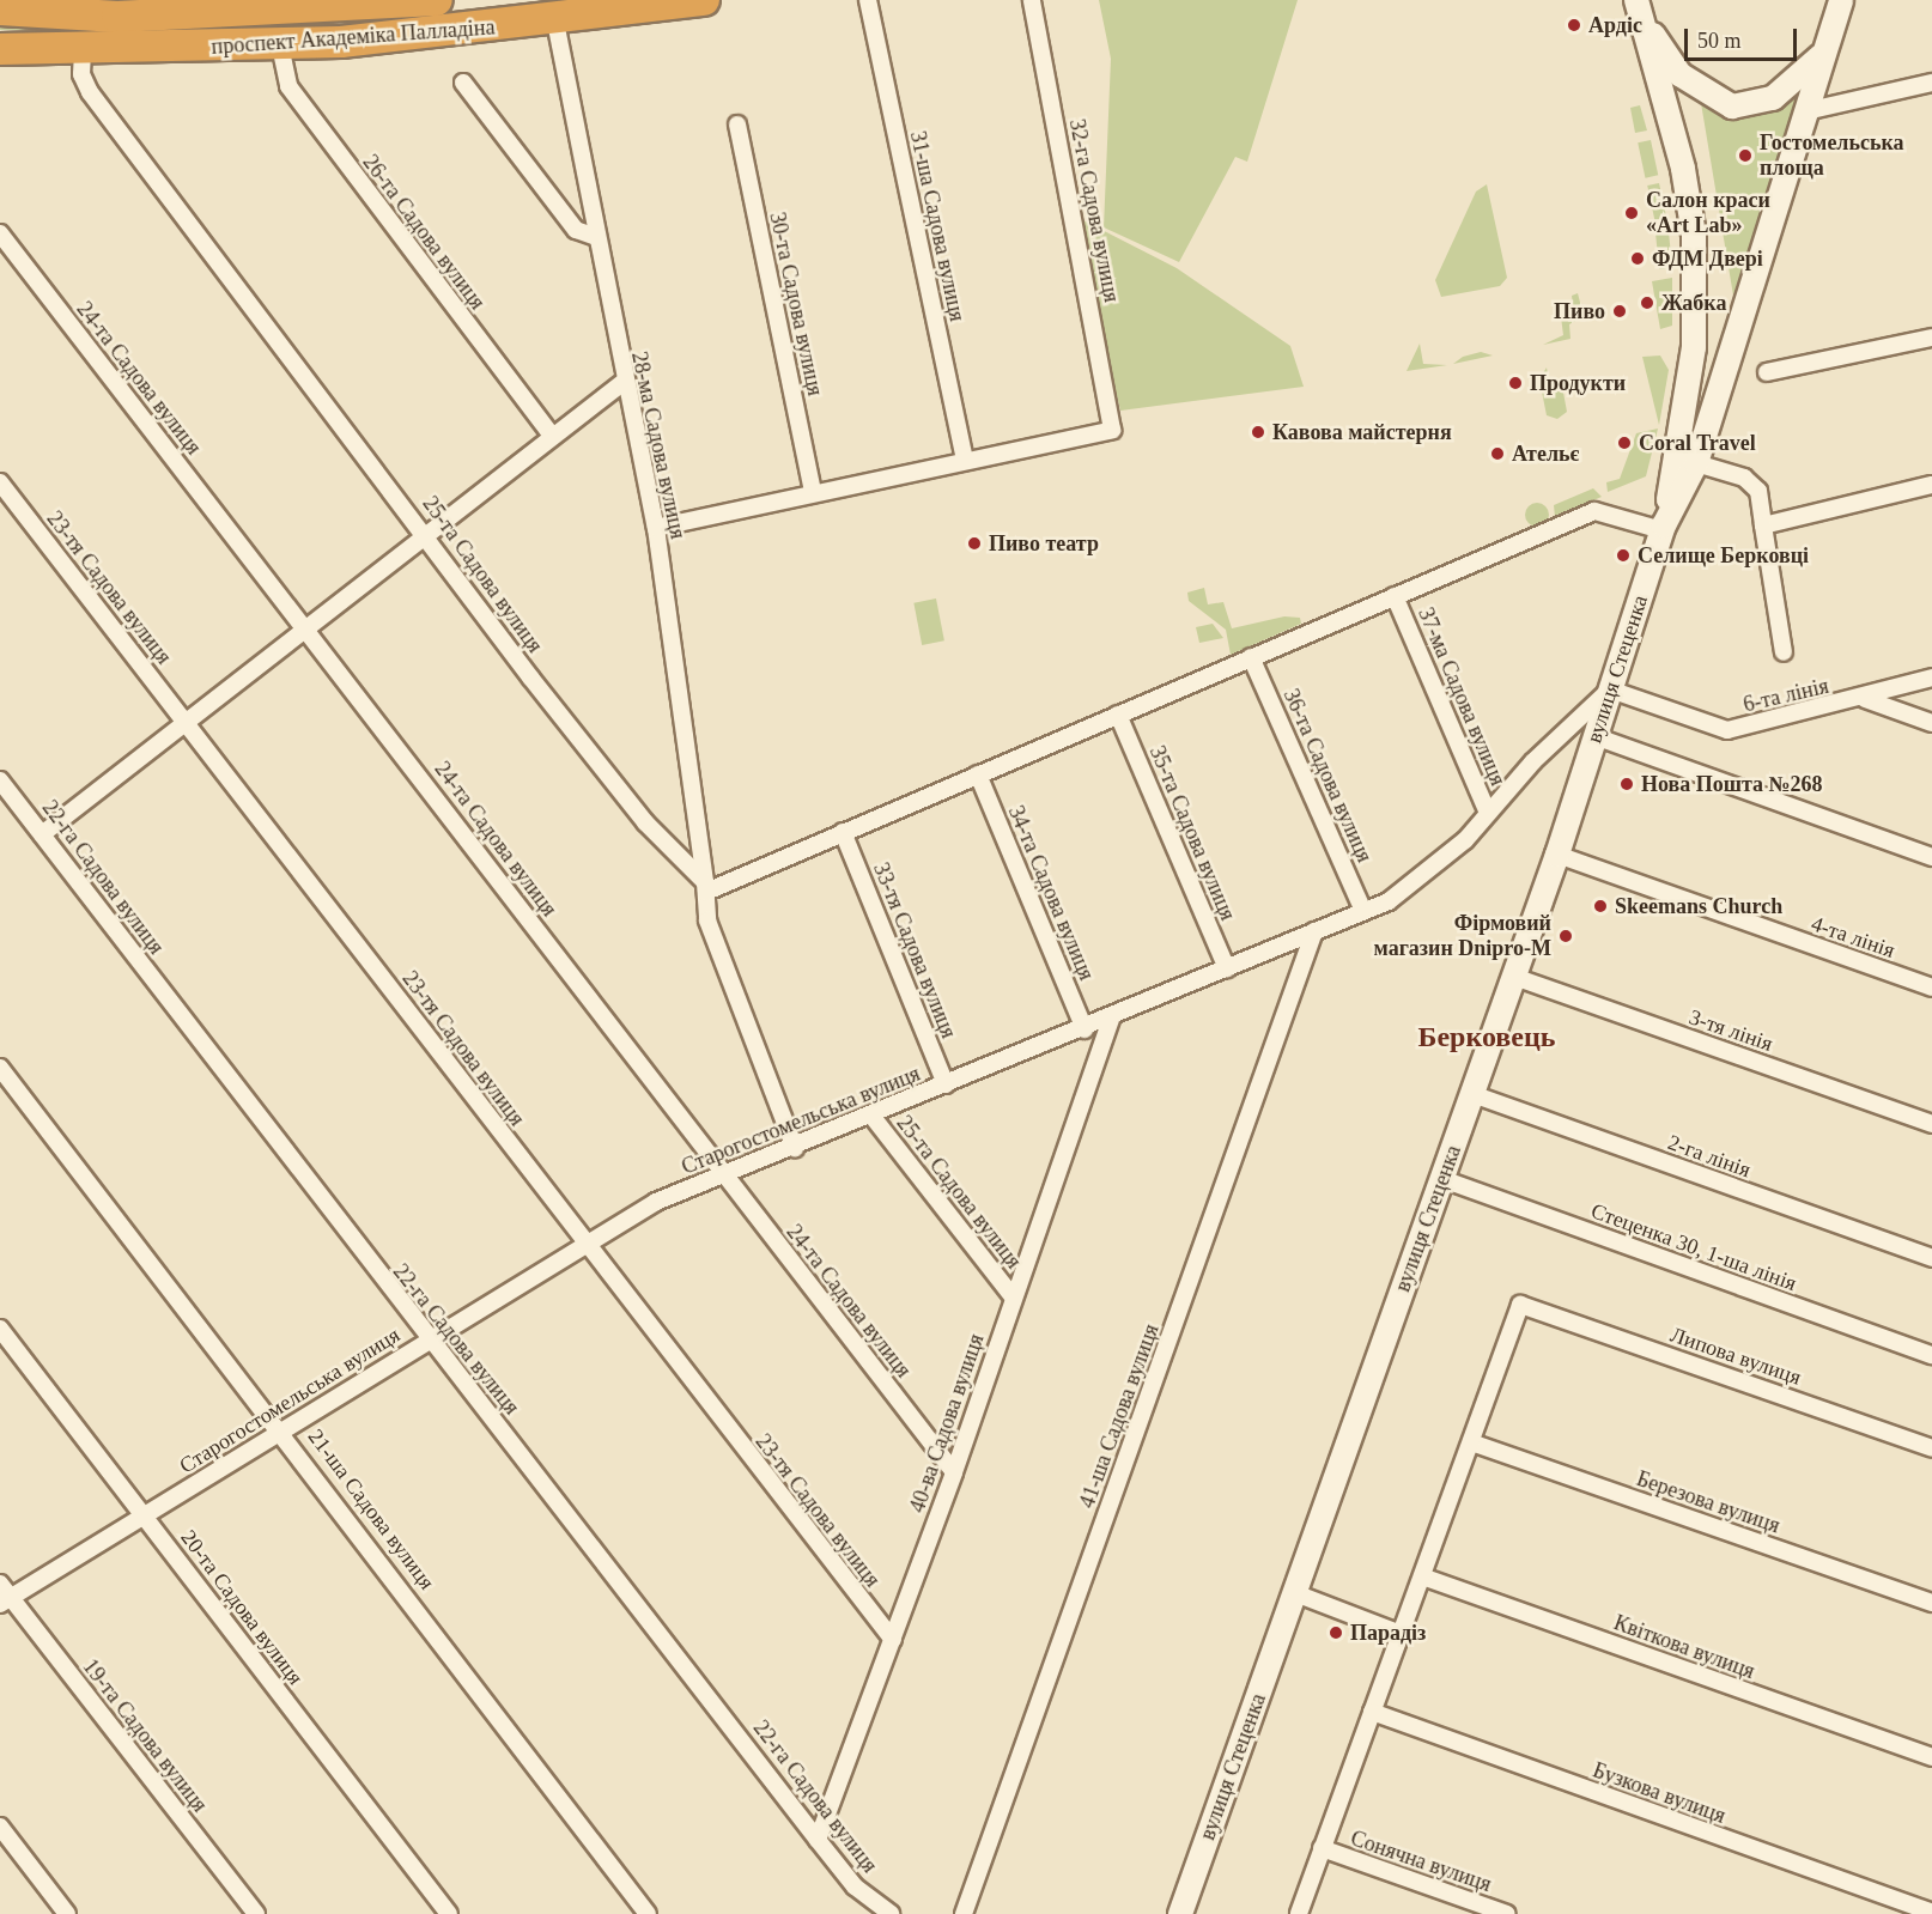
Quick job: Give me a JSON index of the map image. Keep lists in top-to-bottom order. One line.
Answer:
{"streets":{"highway":["проспект Академіка Палладіна"],"main road":["вулиця Стеценка"],"street":["32-га Садова вулиця","31-ша Садова вулиця","26-та Садова вулиця","30-та Садова вулиця","24-та Садова вулиця","28-ма Садова вулиця","25-та Садова вулиця","23-тя Садова вулиця","6-та лінія","37-ма Садова вулиця","36-та Садова вулиця","35-та Садова вулиця","22-га Садова вулиця","34-та Садова вулиця","4-та лінія","33-тя Садова вулиця","3-тя лінія","Старогостомельська вулиця","2-га лінія","Стеценка 30, 1-ша лінія","Липова вулиця","41-ша Садова вулиця","40-ва Садова вулиця","Березова вулиця","21-ша Садова вулиця","20-та Садова вулиця","Квіткова вулиця","19-та Садова вулиця","Бузкова вулиця","Сонячна вулиця"]},"crossings":[["проспект Академіка Палладіна","26-та Садова вулиця"],["проспект Академіка Палладіна","28-ма Садова вулиця"],["проспект Академіка Палладіна","25-та Садова вулиця"],["32-га Садова вулиця","31-ша Садова вулиця"],["24-та Садова вулиця","Старогостомельська вулиця"],["24-та Садова вулиця","40-ва Садова вулиця"],["28-ма Садова вулиця","25-та Садова вулиця"],["25-та Садова вулиця","Старогостомельська вулиця"],["25-та Садова вулиця","40-ва Садова вулиця"],["23-тя Садова вулиця","Старогостомельська вулиця"],["23-тя Садова вулиця","40-ва Садова вулиця"],["вулиця Стеценка","6-та лінія"],["вулиця Стеценка","4-та лінія"],["вулиця Стеценка","3-тя лінія"],["вулиця Стеценка","Старогостомельська вулиця"],["вулиця Стеценка","2-га лінія"],["вулиця Стеценка","Стеценка 30, 1-ша лінія"],["6-та лінія","Старогостомельська вулиця"],["37-ма Садова вулиця","Старогостомельська вулиця"],["36-та Садова вулиця","Старогостомельська вулиця"],["35-та Садова вулиця","Старогостомельська вулиця"],["22-га Садова вулиця","Старогостомельська вулиця"],["22-га Садова вулиця","40-ва Садова вулиця"],["34-та Садова вулиця","Старогостомельська вулиця"],["33-тя Садова вулиця","Старогостомельська вулиця"],["Старогостомельська вулиця","41-ша Садова вулиця"],["Старогостомельська вулиця","40-ва Садова вулиця"],["Старогостомельська вулиця","21-ша Садова вулиця"],["Старогостомельська вулиця","20-та Садова вулиця"],["Старогостомельська вулиця","19-та Садова вулиця"],["Липова вулиця","Березова вулиця"]],"districts":["Берковець"],"places":["Ардіс","Гостомельська площа","Салон краси «Art Lab»","ФДМ Двері","Жабка","Пиво","Продукти","Кавова майстерня","Coral Travel","Ательє","Пиво театр","Селище Берковці","Нова Пошта №268","Skeemans Church","Фірмовий магазин Dnipro-M","Парадіз"],"scale_bar":"50 m"}
